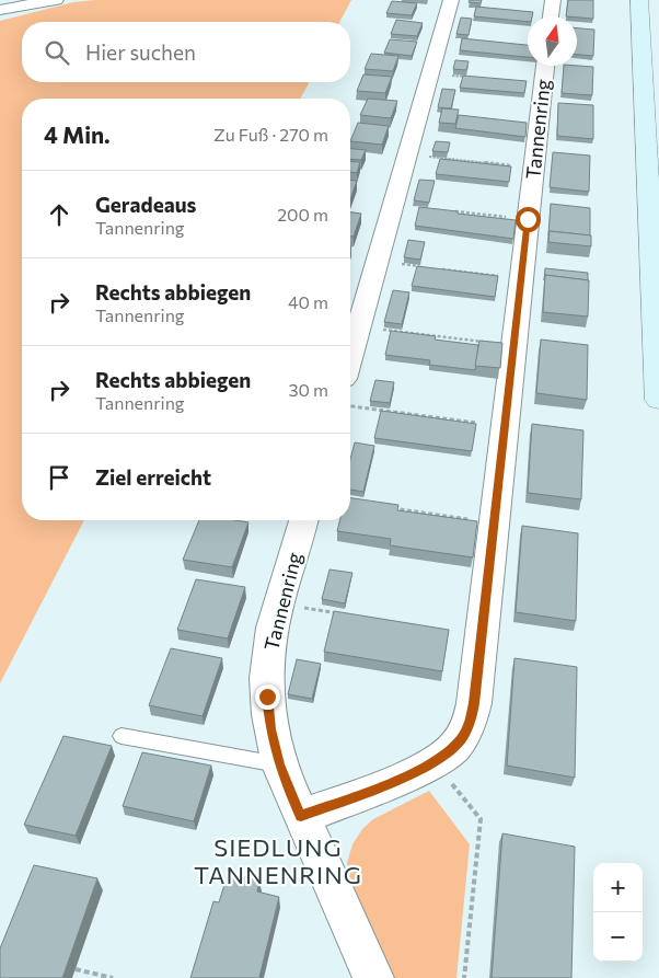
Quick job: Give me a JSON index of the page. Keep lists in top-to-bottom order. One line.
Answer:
{"streets":{"street":["Tannenring"]},"districts":["SIEDLUNG TANNENRING"],"north":"top","page":{"search":"Hier suchen","heading":["4 Min.","Zu Fuß · 270 m"],"list":[["Geradeaus","Tannenring","200 m"],["Rechts abbiegen","Tannenring","40 m"],["Rechts abbiegen","Tannenring","30 m"],"Ziel erreicht"],"map_buttons":["+","−"]}}
